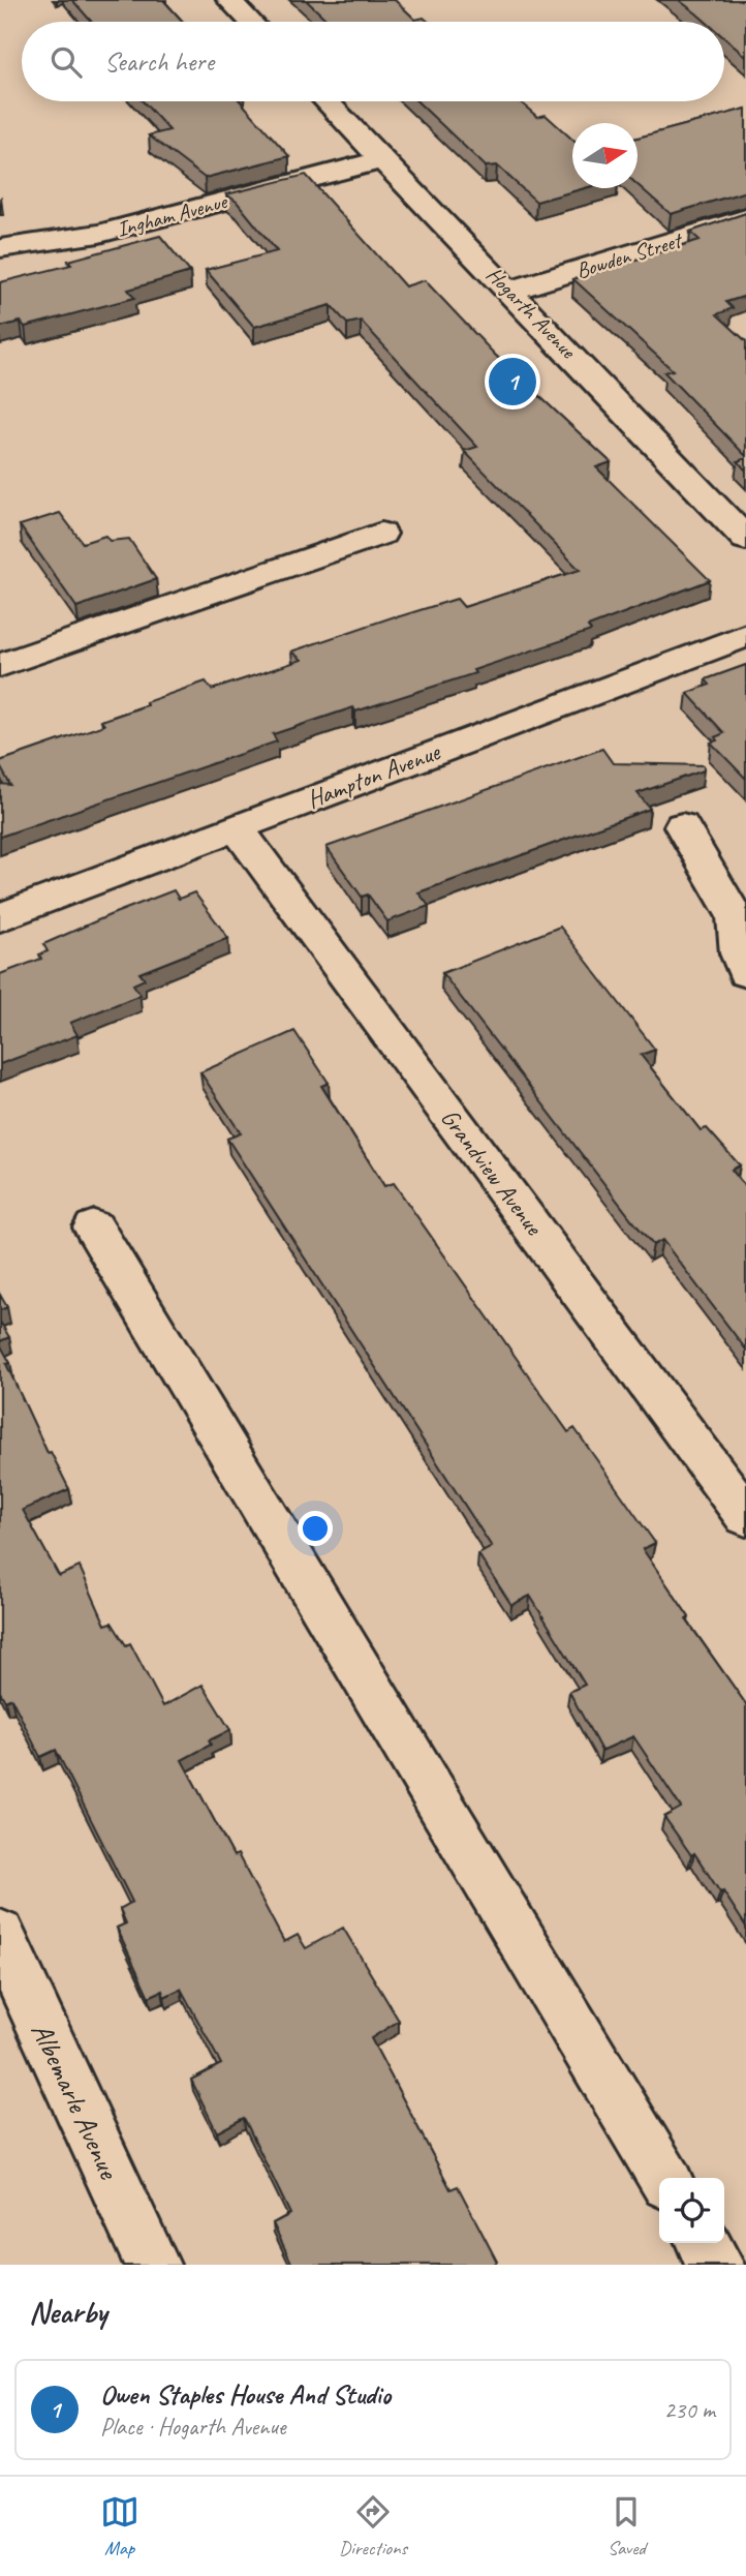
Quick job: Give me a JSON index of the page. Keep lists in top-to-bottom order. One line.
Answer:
{"streets":{"street":["Ingham Avenue","Bowden Street","Hogarth Avenue","Hampton Avenue","Grandview Avenue","Albemarle Avenue"]},"crossings":[["Ingham Avenue","Hogarth Avenue"],["Bowden Street","Hogarth Avenue"],["Hampton Avenue","Grandview Avenue"]],"north":"right","page":{"search":"Search here","pins":"1","heading":"Nearby","list":[{"mark":"1","name":"Owen Staples House And Studio","note":"Place · Hogarth Avenue","value":"230 m"}],"nav":["Map","Directions","Saved"]}}
